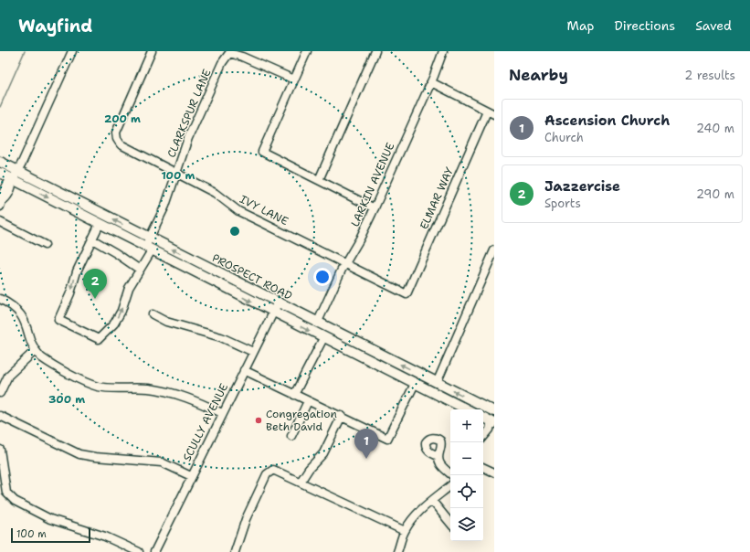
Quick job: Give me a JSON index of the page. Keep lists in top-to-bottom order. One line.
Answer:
{"streets":{"main road":["PROSPECT ROAD"],"street":["CLARKSPUR LANE","LARKIN AVENUE","ELMAR WAY","IVY LANE","SCULLY AVENUE"]},"crossings":[["CLARKSPUR LANE","IVY LANE"],["CLARKSPUR LANE","PROSPECT ROAD"],["LARKIN AVENUE","IVY LANE"],["LARKIN AVENUE","PROSPECT ROAD"],["ELMAR WAY","IVY LANE"],["PROSPECT ROAD","SCULLY AVENUE"]],"places":["Congregation Beth David"],"scale_bar":"100 m","page":{"header":"Wayfind","nav":["Map","Directions","Saved"],"heading":["Nearby","2 results"],"list":[{"mark":"1","name":"Ascension Church","note":"Church","value":"240 m"},{"mark":"2","name":"Jazzercise","note":"Sports","value":"290 m"}],"pins":["2","1"],"map_buttons":["+","−"],"scale":"100 m"},"rings":["200 m","100 m","300 m"]}
